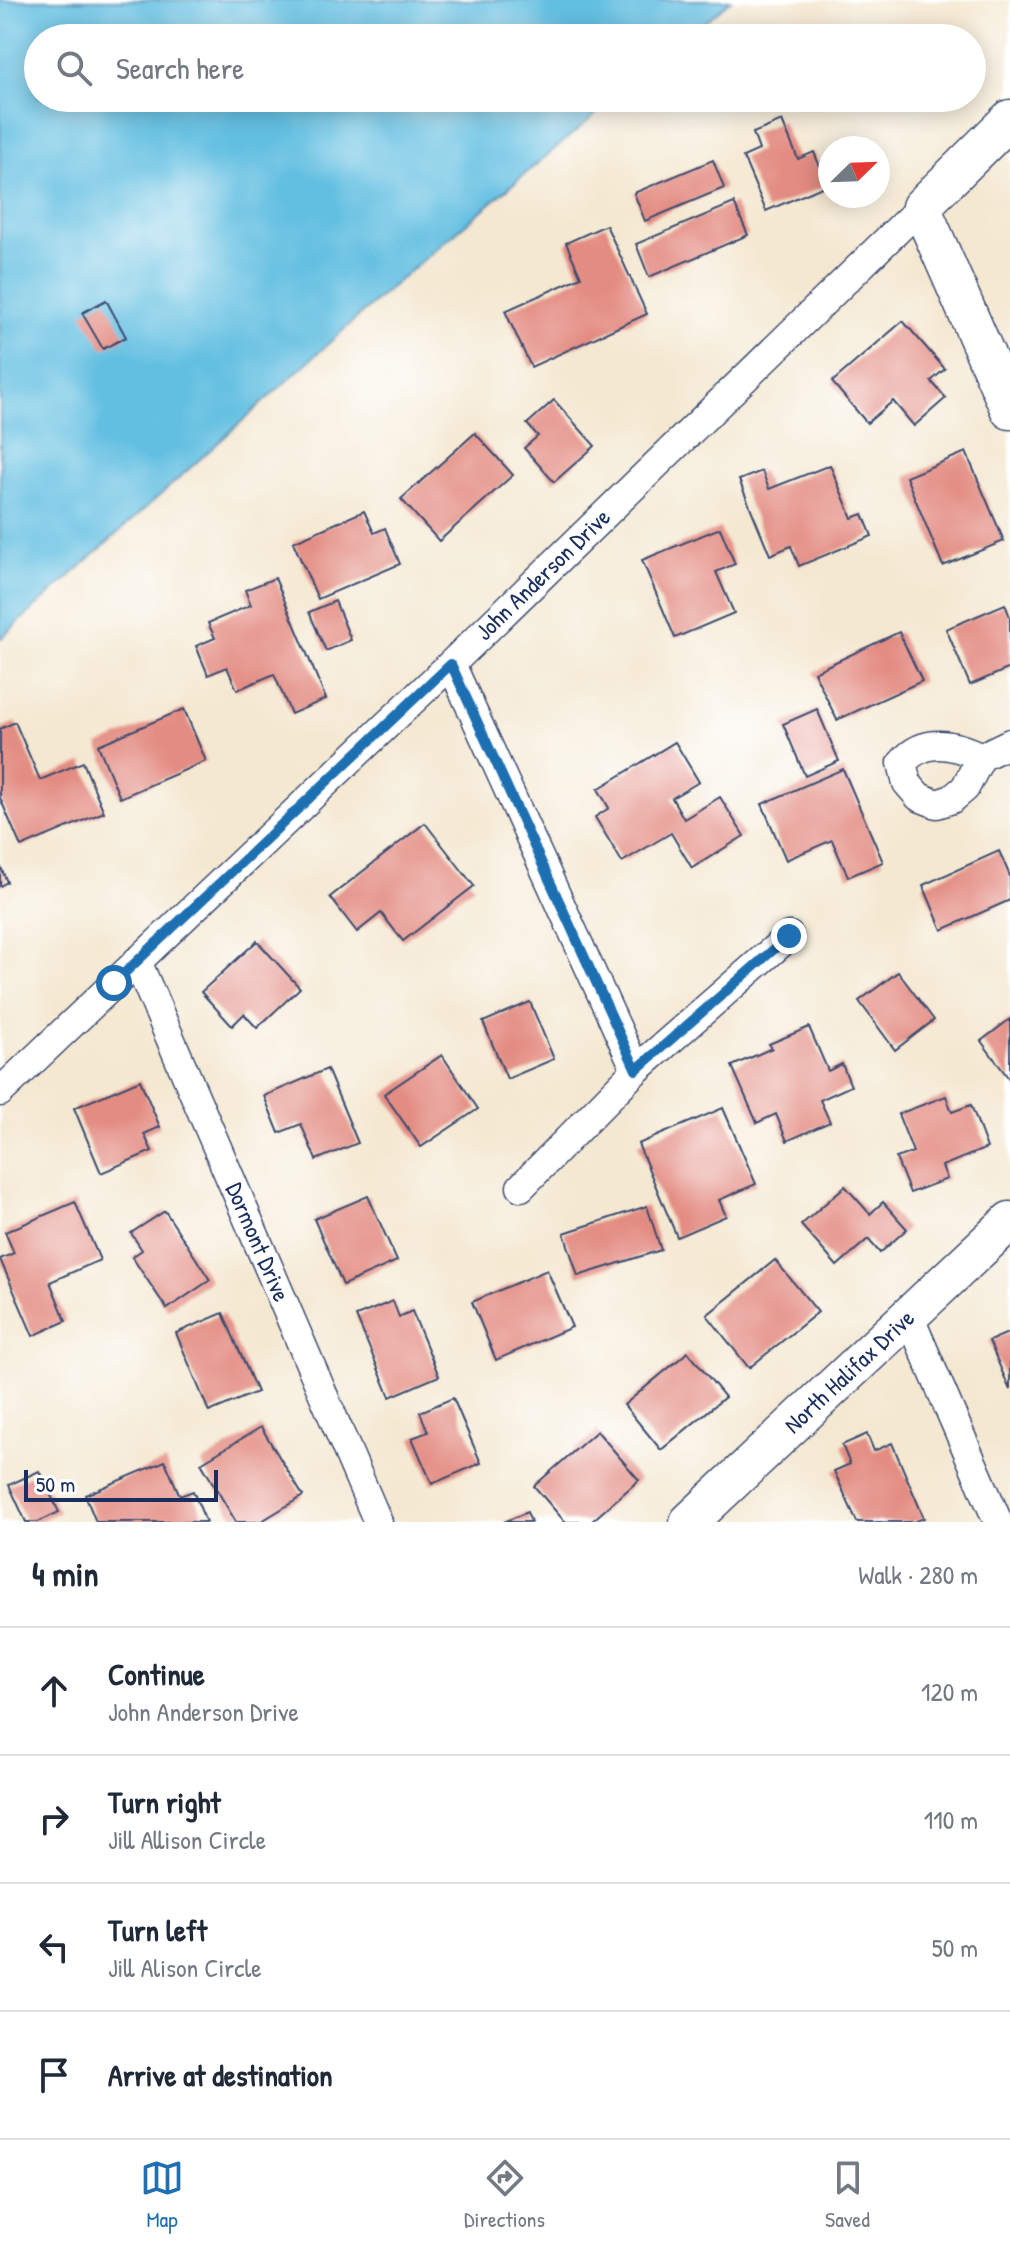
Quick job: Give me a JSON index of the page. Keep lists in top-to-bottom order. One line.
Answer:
{"streets":{"street":["John Anderson Drive","Dormont Drive","North Halifax Drive"]},"crossings":[["John Anderson Drive","Dormont Drive"]],"scale_bar":"50 m","north":"top right","page":{"search":"Search here","scale":"50 m","heading":["4 min","Walk · 280 m"],"list":[["Continue","John Anderson Drive","120 m"],["Turn right","Jill Allison Circle","110 m"],["Turn left","Jill Alison Circle","50 m"],"Arrive at destination"],"nav":["Map","Directions","Saved"]}}
